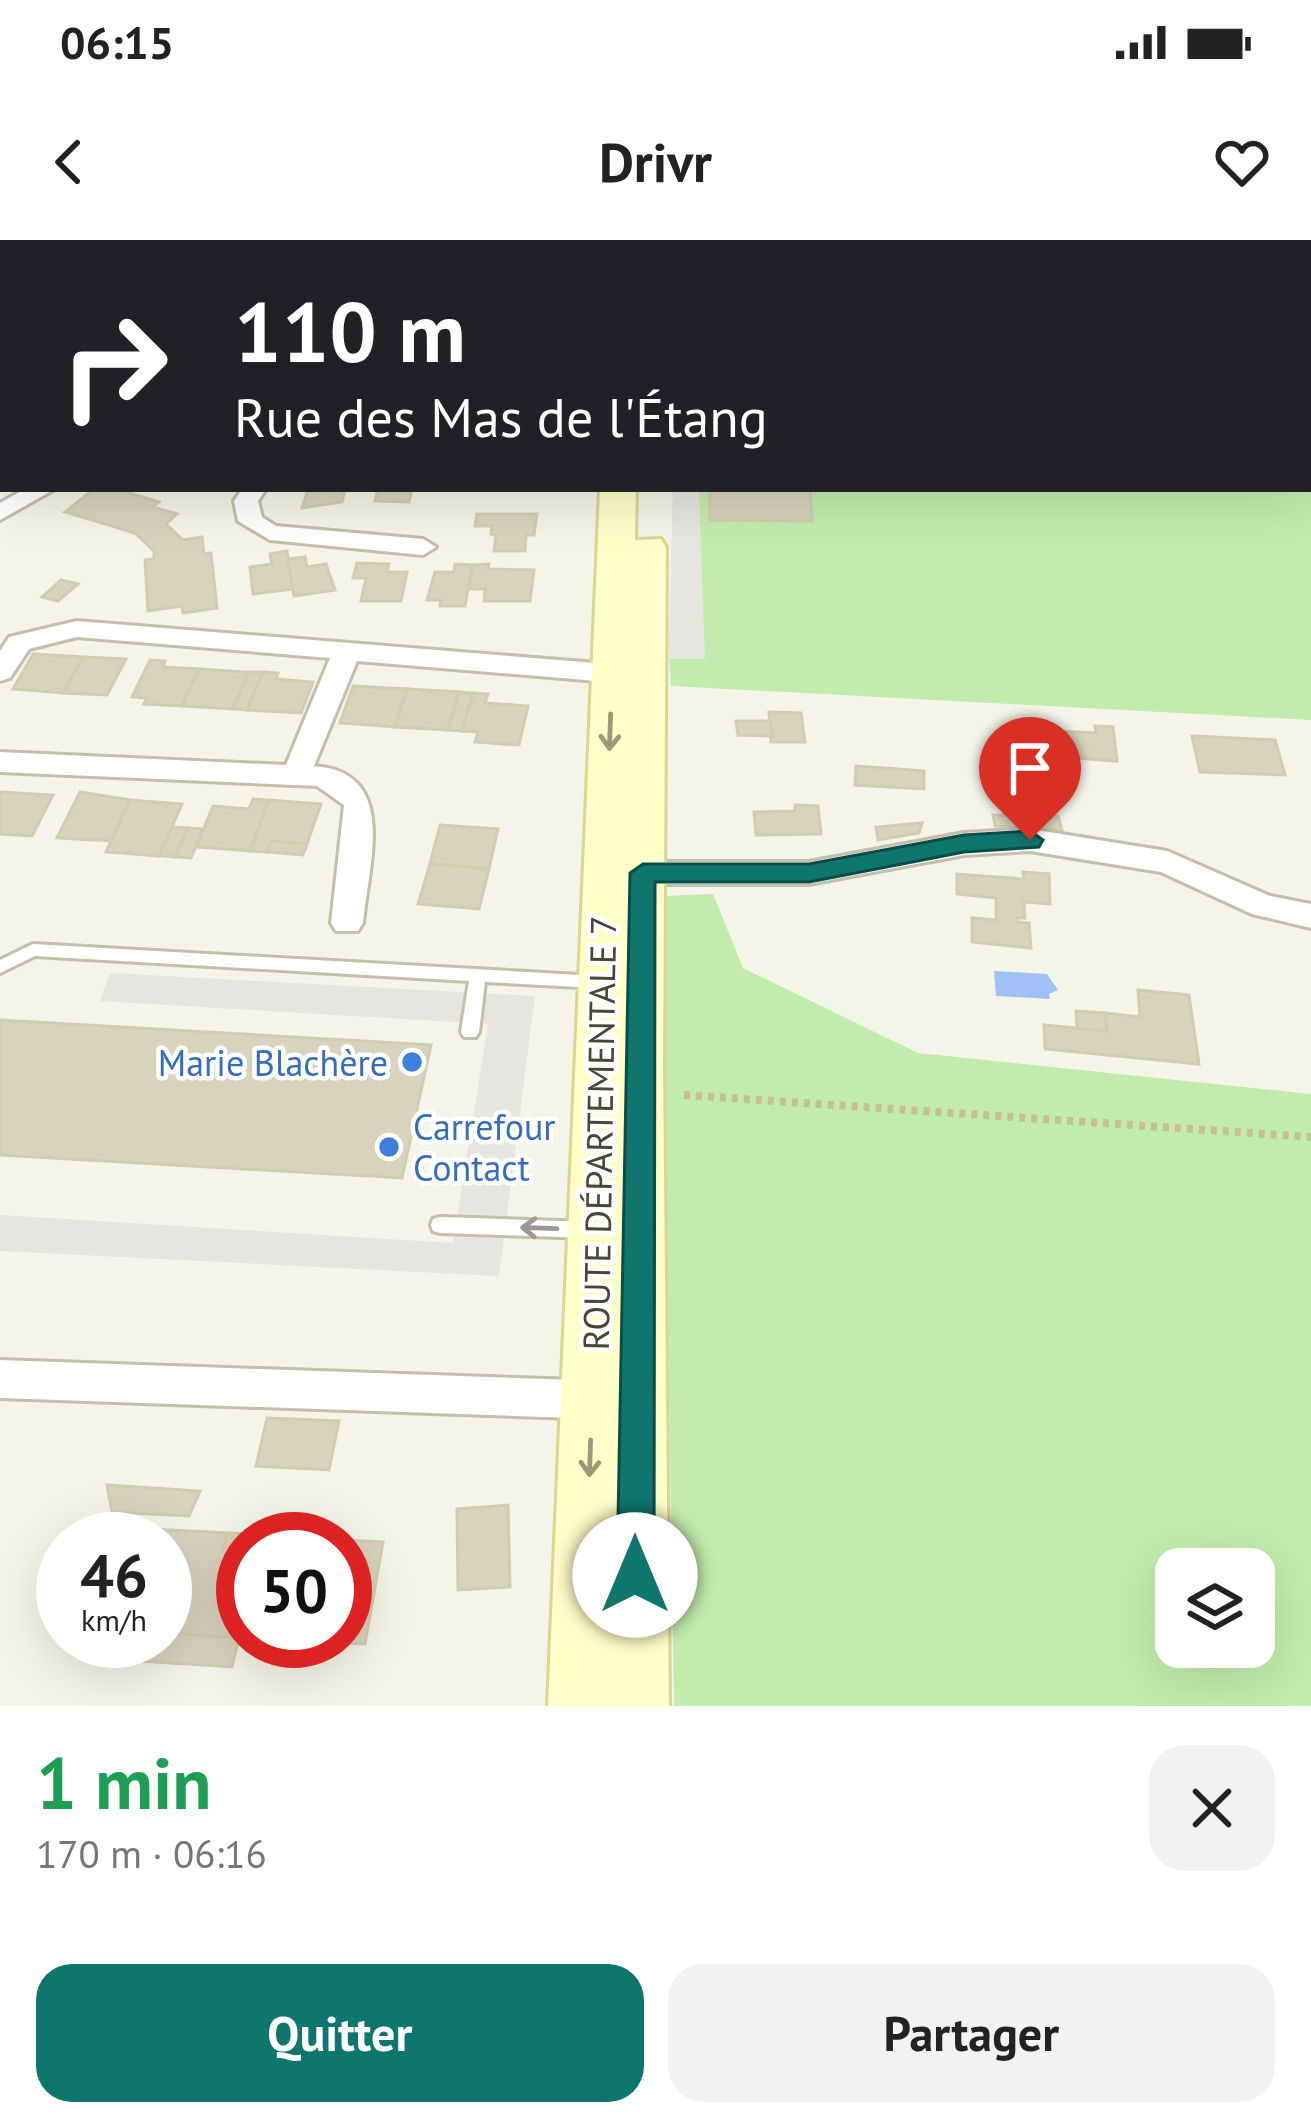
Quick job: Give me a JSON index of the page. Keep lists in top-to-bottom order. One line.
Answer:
{"streets":{"main road":["ROUTE DÉPARTEMENTALE 7"]},"places":["Marie Blachère","Carrefour Contact"],"page":{"status":"06:15","header":"Drivr","turn":["110 m","Rue des Mas de l'Étang"],"speed":"46 km/h","limit":"50","heading":["1 min","170 m · 06:16"],"buttons":["Quitter","Partager"]}}
